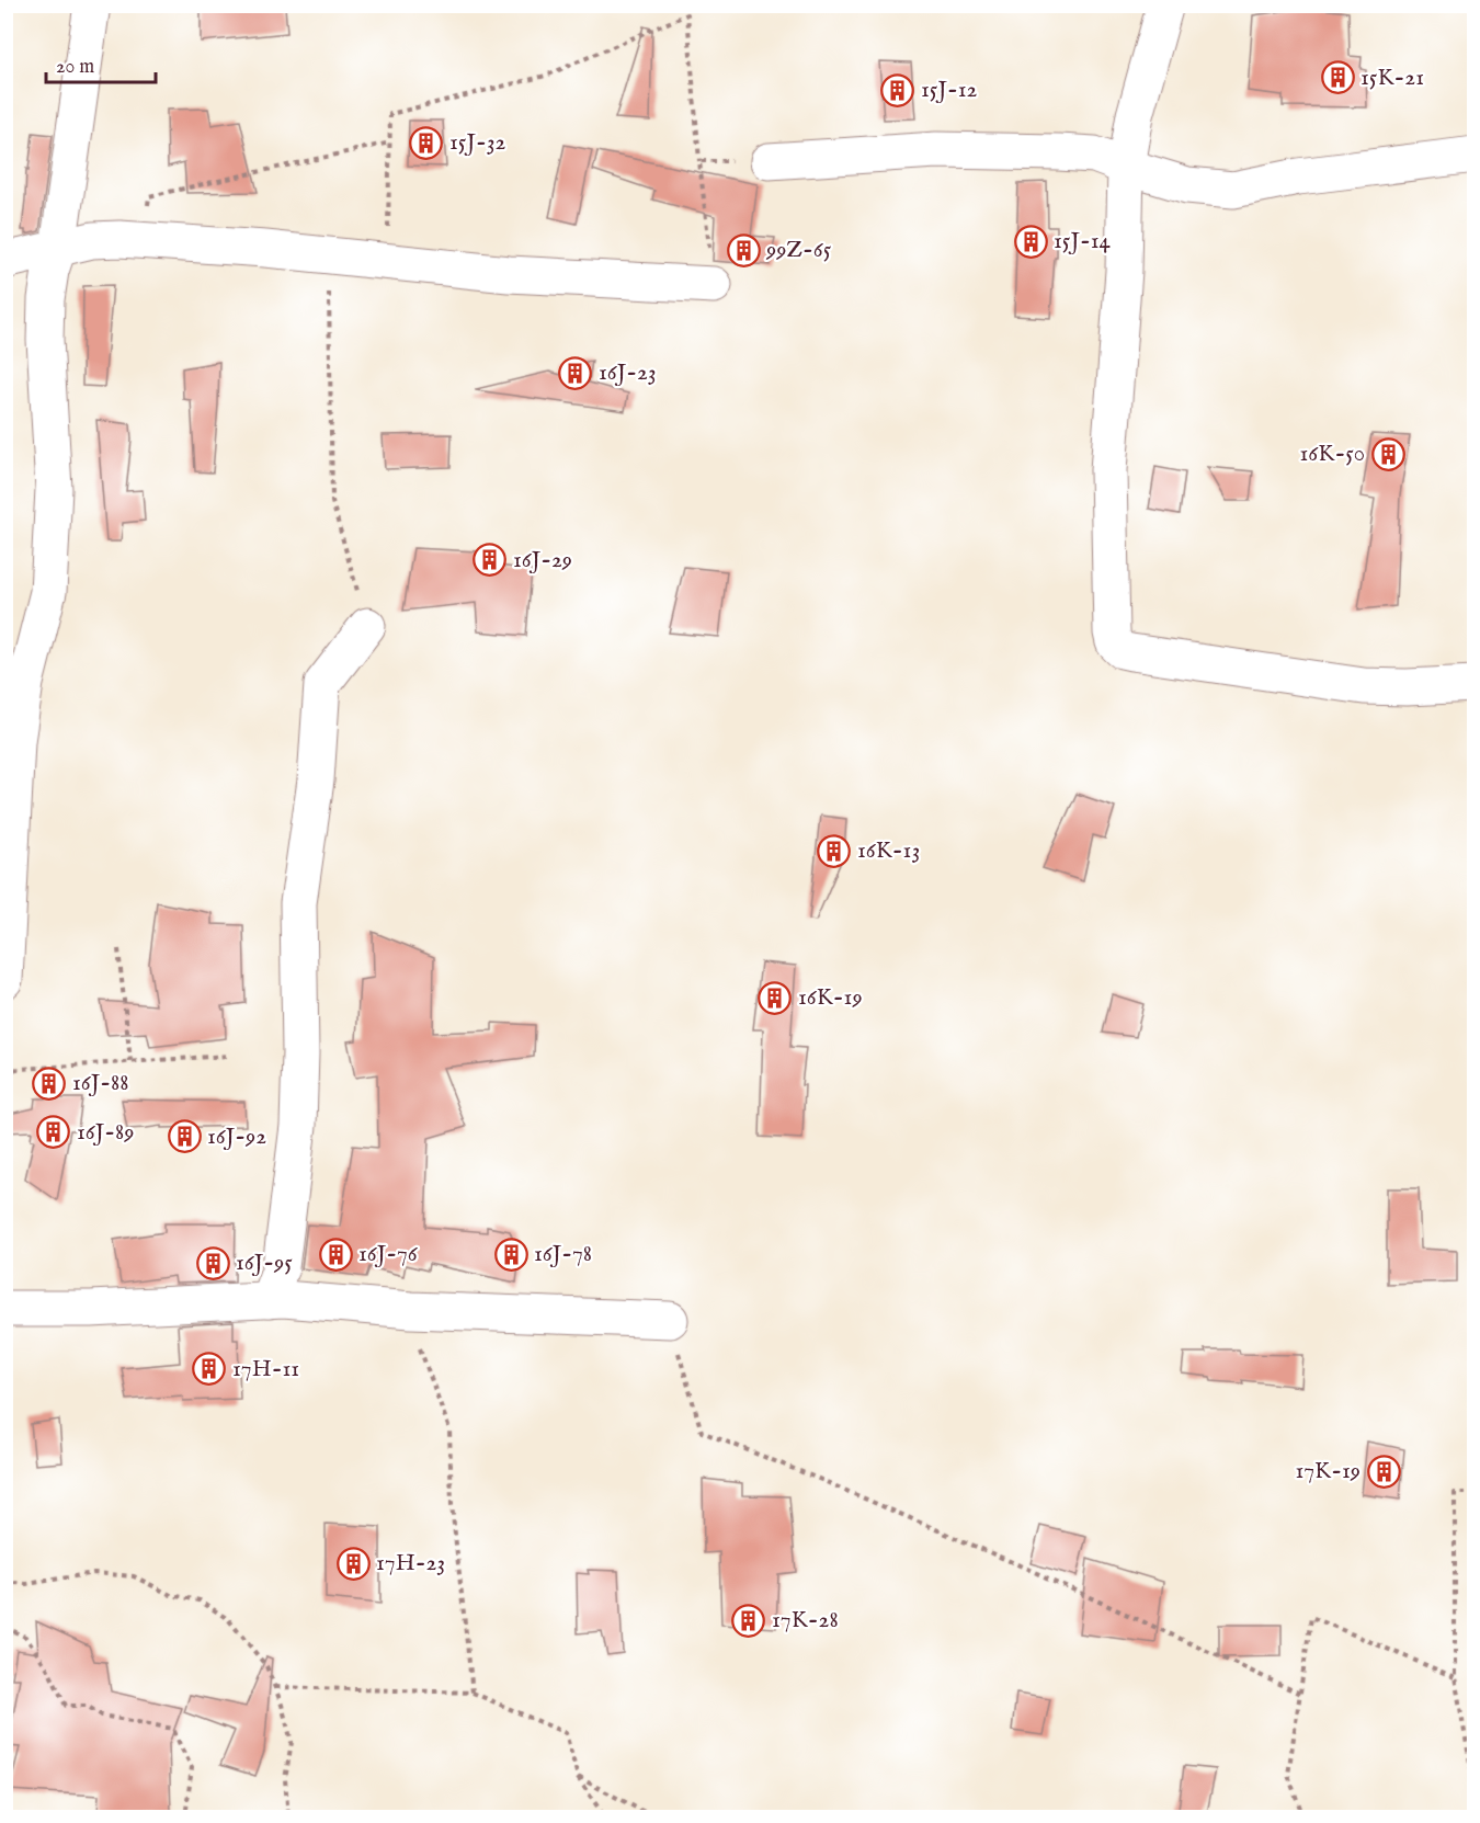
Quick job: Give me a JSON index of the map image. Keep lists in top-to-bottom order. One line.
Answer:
{"places":{"building":["15K-21","15J-12","15J-32","15J-14","99Z-65","16J-23","16K-50","16J-29","16K-13","16K-19","16J-88","16J-89","16J-92","16J-76","16J-78","16J-95","17H-11","17K-19","17H-23","17K-28"]},"scale_bar":"20 m"}
